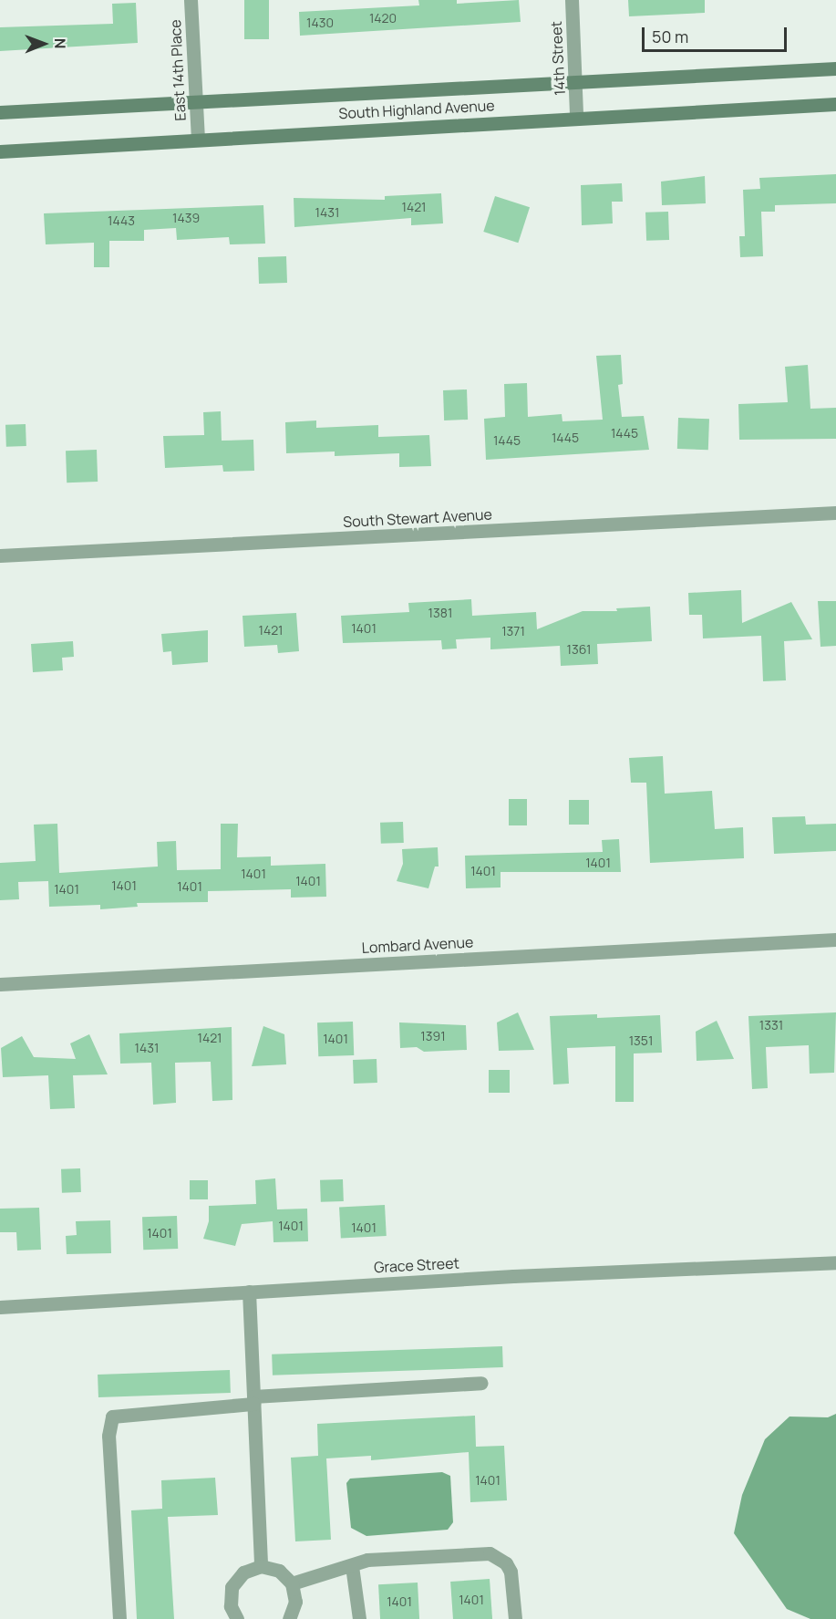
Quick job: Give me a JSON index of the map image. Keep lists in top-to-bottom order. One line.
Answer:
{"streets":{"main road":["South Highland Avenue"],"street":["14th Street","East 14th Place","South Stewart Avenue","Lombard Avenue","Grace Street"]},"crossings":[["14th Street","South Highland Avenue"],["East 14th Place","South Highland Avenue"]],"house_numbers":["1420","1430","1421","1431","1439","1443","1445","1445","1445","1381","1401","1421","1371","1361","1401","1401","1401","1401","1401","1401","1401","1331","1391","1421","1401","1351","1431","1401","1401","1401","1401","1401","1401"],"scale_bar":"50 m","north":"right"}
